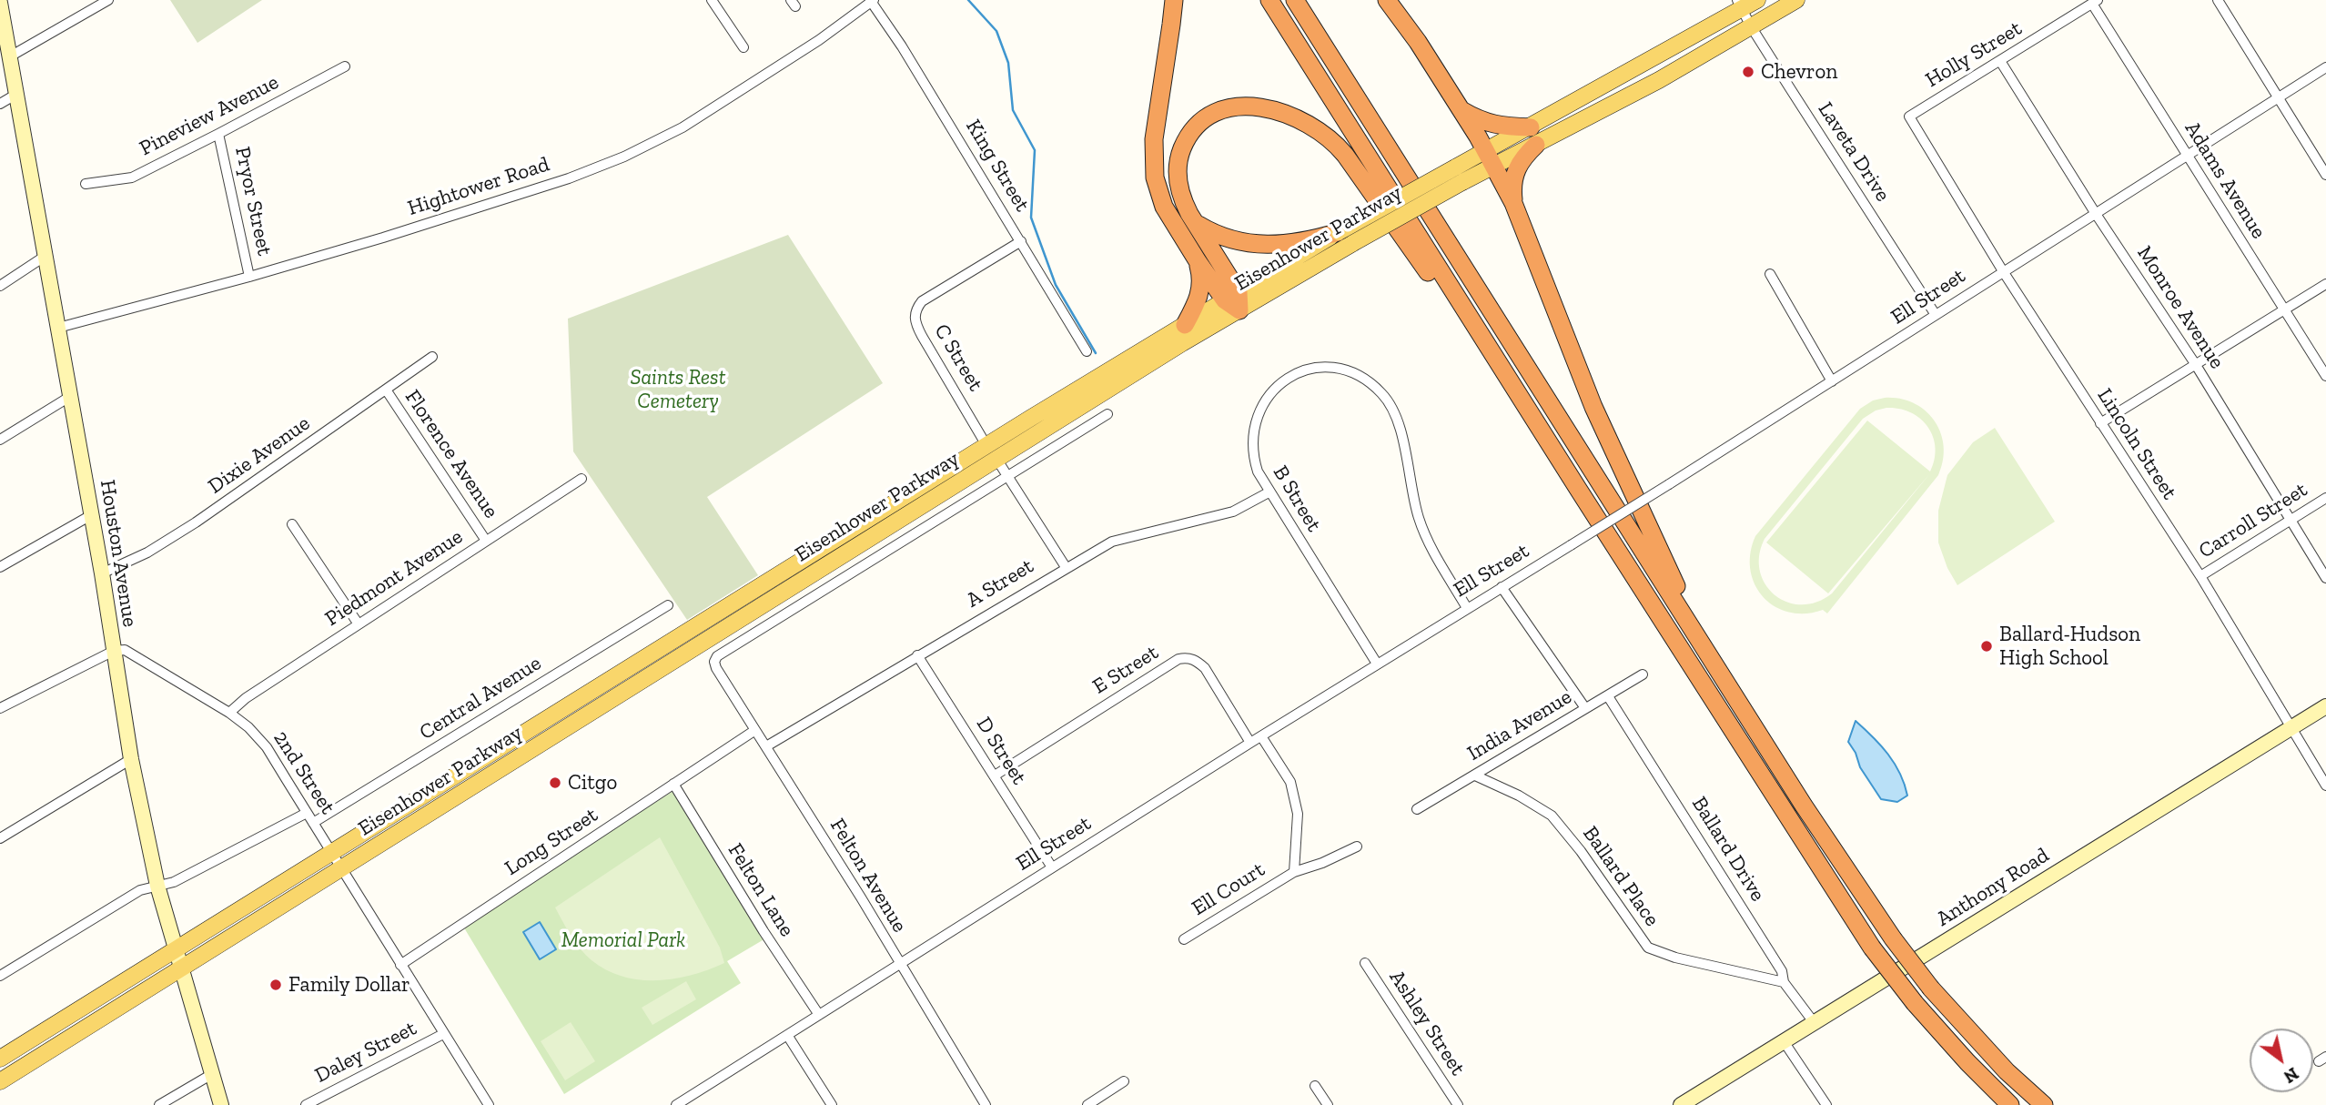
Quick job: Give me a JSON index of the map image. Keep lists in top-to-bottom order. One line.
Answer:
{"streets":{"main road":["Eisenhower Parkway"],"street":["Holly Street","Pineview Avenue","Laveta Drive","King Street","Adams Avenue","Hightower Road","Pryor Street","Ell Street","Monroe Avenue","C Street","Lincoln Street","Florence Avenue","Dixie Avenue","B Street","Carroll Street","Houston Avenue","Piedmont Avenue","A Street","E Street","Central Avenue","India Avenue","D Street","2nd Street","Long Street","Ballard Drive","Felton Avenue","Ballard Place","Anthony Road","Ell Court","Felton Lane","Ashley Street","Daley Street"]},"crossings":[["Holly Street","Adams Avenue"],["Holly Street","Monroe Avenue"],["Holly Street","Lincoln Street"],["Pineview Avenue","Pryor Street"],["Laveta Drive","Eisenhower Parkway"],["Laveta Drive","Ell Street"],["King Street","Hightower Road"],["King Street","C Street"],["Adams Avenue","Ell Street"],["Hightower Road","Pryor Street"],["Hightower Road","Houston Avenue"],["Eisenhower Parkway","C Street"],["Eisenhower Parkway","Houston Avenue"],["Eisenhower Parkway","2nd Street"],["Ell Street","Monroe Avenue"],["Ell Street","Lincoln Street"],["Ell Street","B Street"],["Ell Street","E Street"],["Ell Street","D Street"],["Ell Street","Felton Avenue"],["Ell Street","Ell Court"],["Ell Street","Felton Lane"],["Monroe Avenue","Carroll Street"],["C Street","A Street"],["C Street","Felton Avenue"],["Lincoln Street","Carroll Street"],["Lincoln Street","Anthony Road"],["Florence Avenue","Dixie Avenue"],["Florence Avenue","Piedmont Avenue"],["Dixie Avenue","Houston Avenue"],["B Street","A Street"],["Houston Avenue","2nd Street"],["Piedmont Avenue","2nd Street"],["A Street","D Street"],["A Street","Felton Avenue"],["E Street","D Street"],["Central Avenue","2nd Street"],["India Avenue","Ballard Drive"],["India Avenue","Ballard Place"],["2nd Street","Long Street"],["2nd Street","Daley Street"],["Long Street","Felton Avenue"],["Long Street","Felton Lane"],["Ballard Drive","Ballard Place"],["Ballard Drive","Anthony Road"]],"parks":["Saints Rest Cemetery","Memorial Park"],"places":["Chevron","Ballard-Hudson High School","Citgo","Family Dollar"],"north":"bottom right"}
